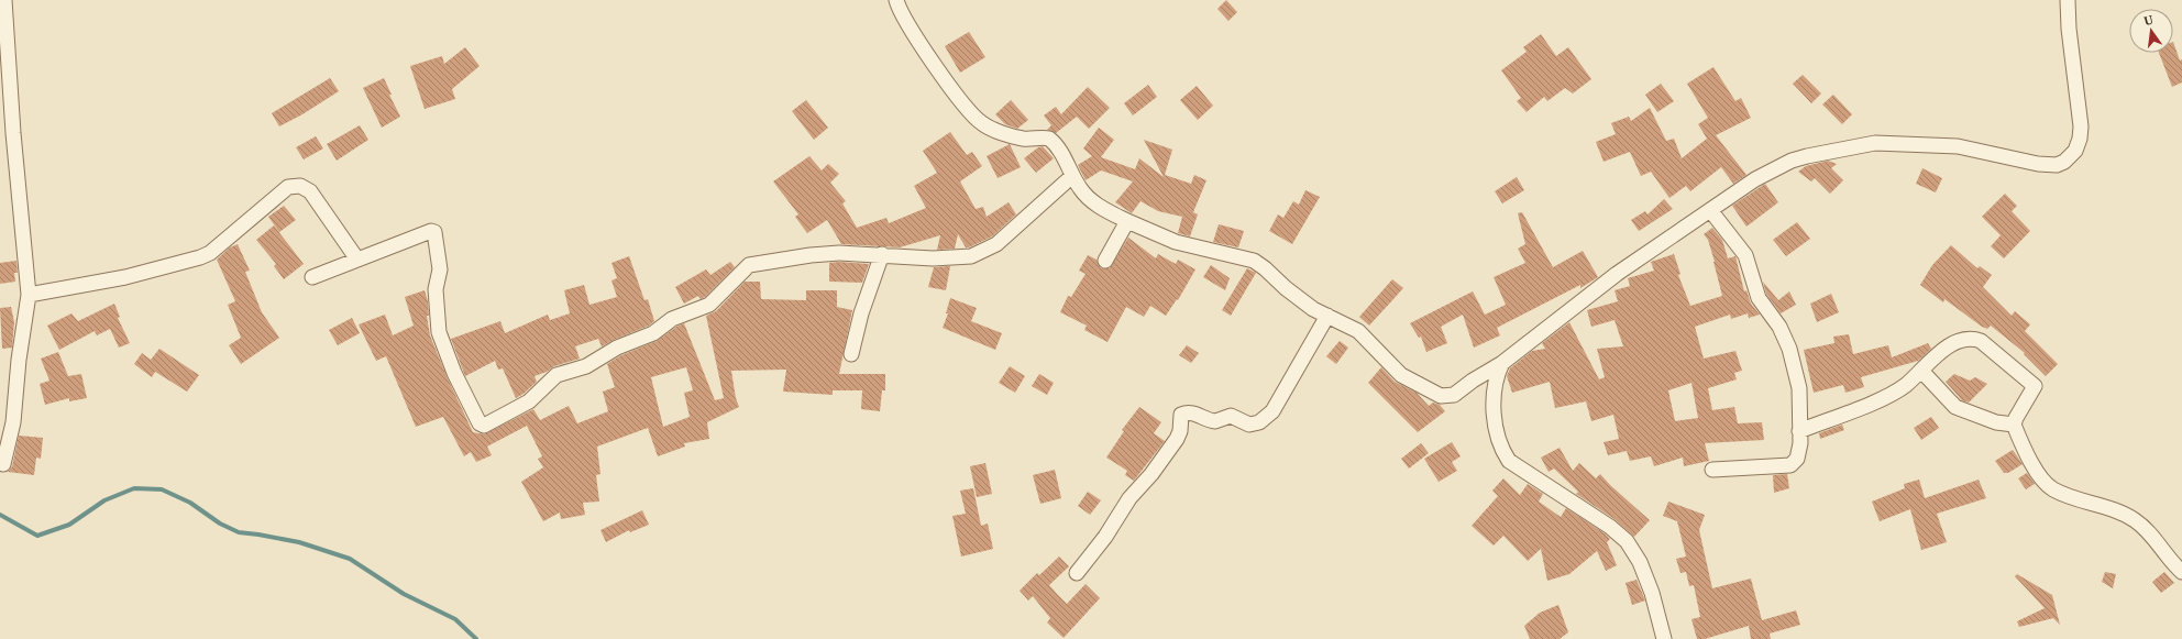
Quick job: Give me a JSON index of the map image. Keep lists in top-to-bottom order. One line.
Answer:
{"north":"top"}
